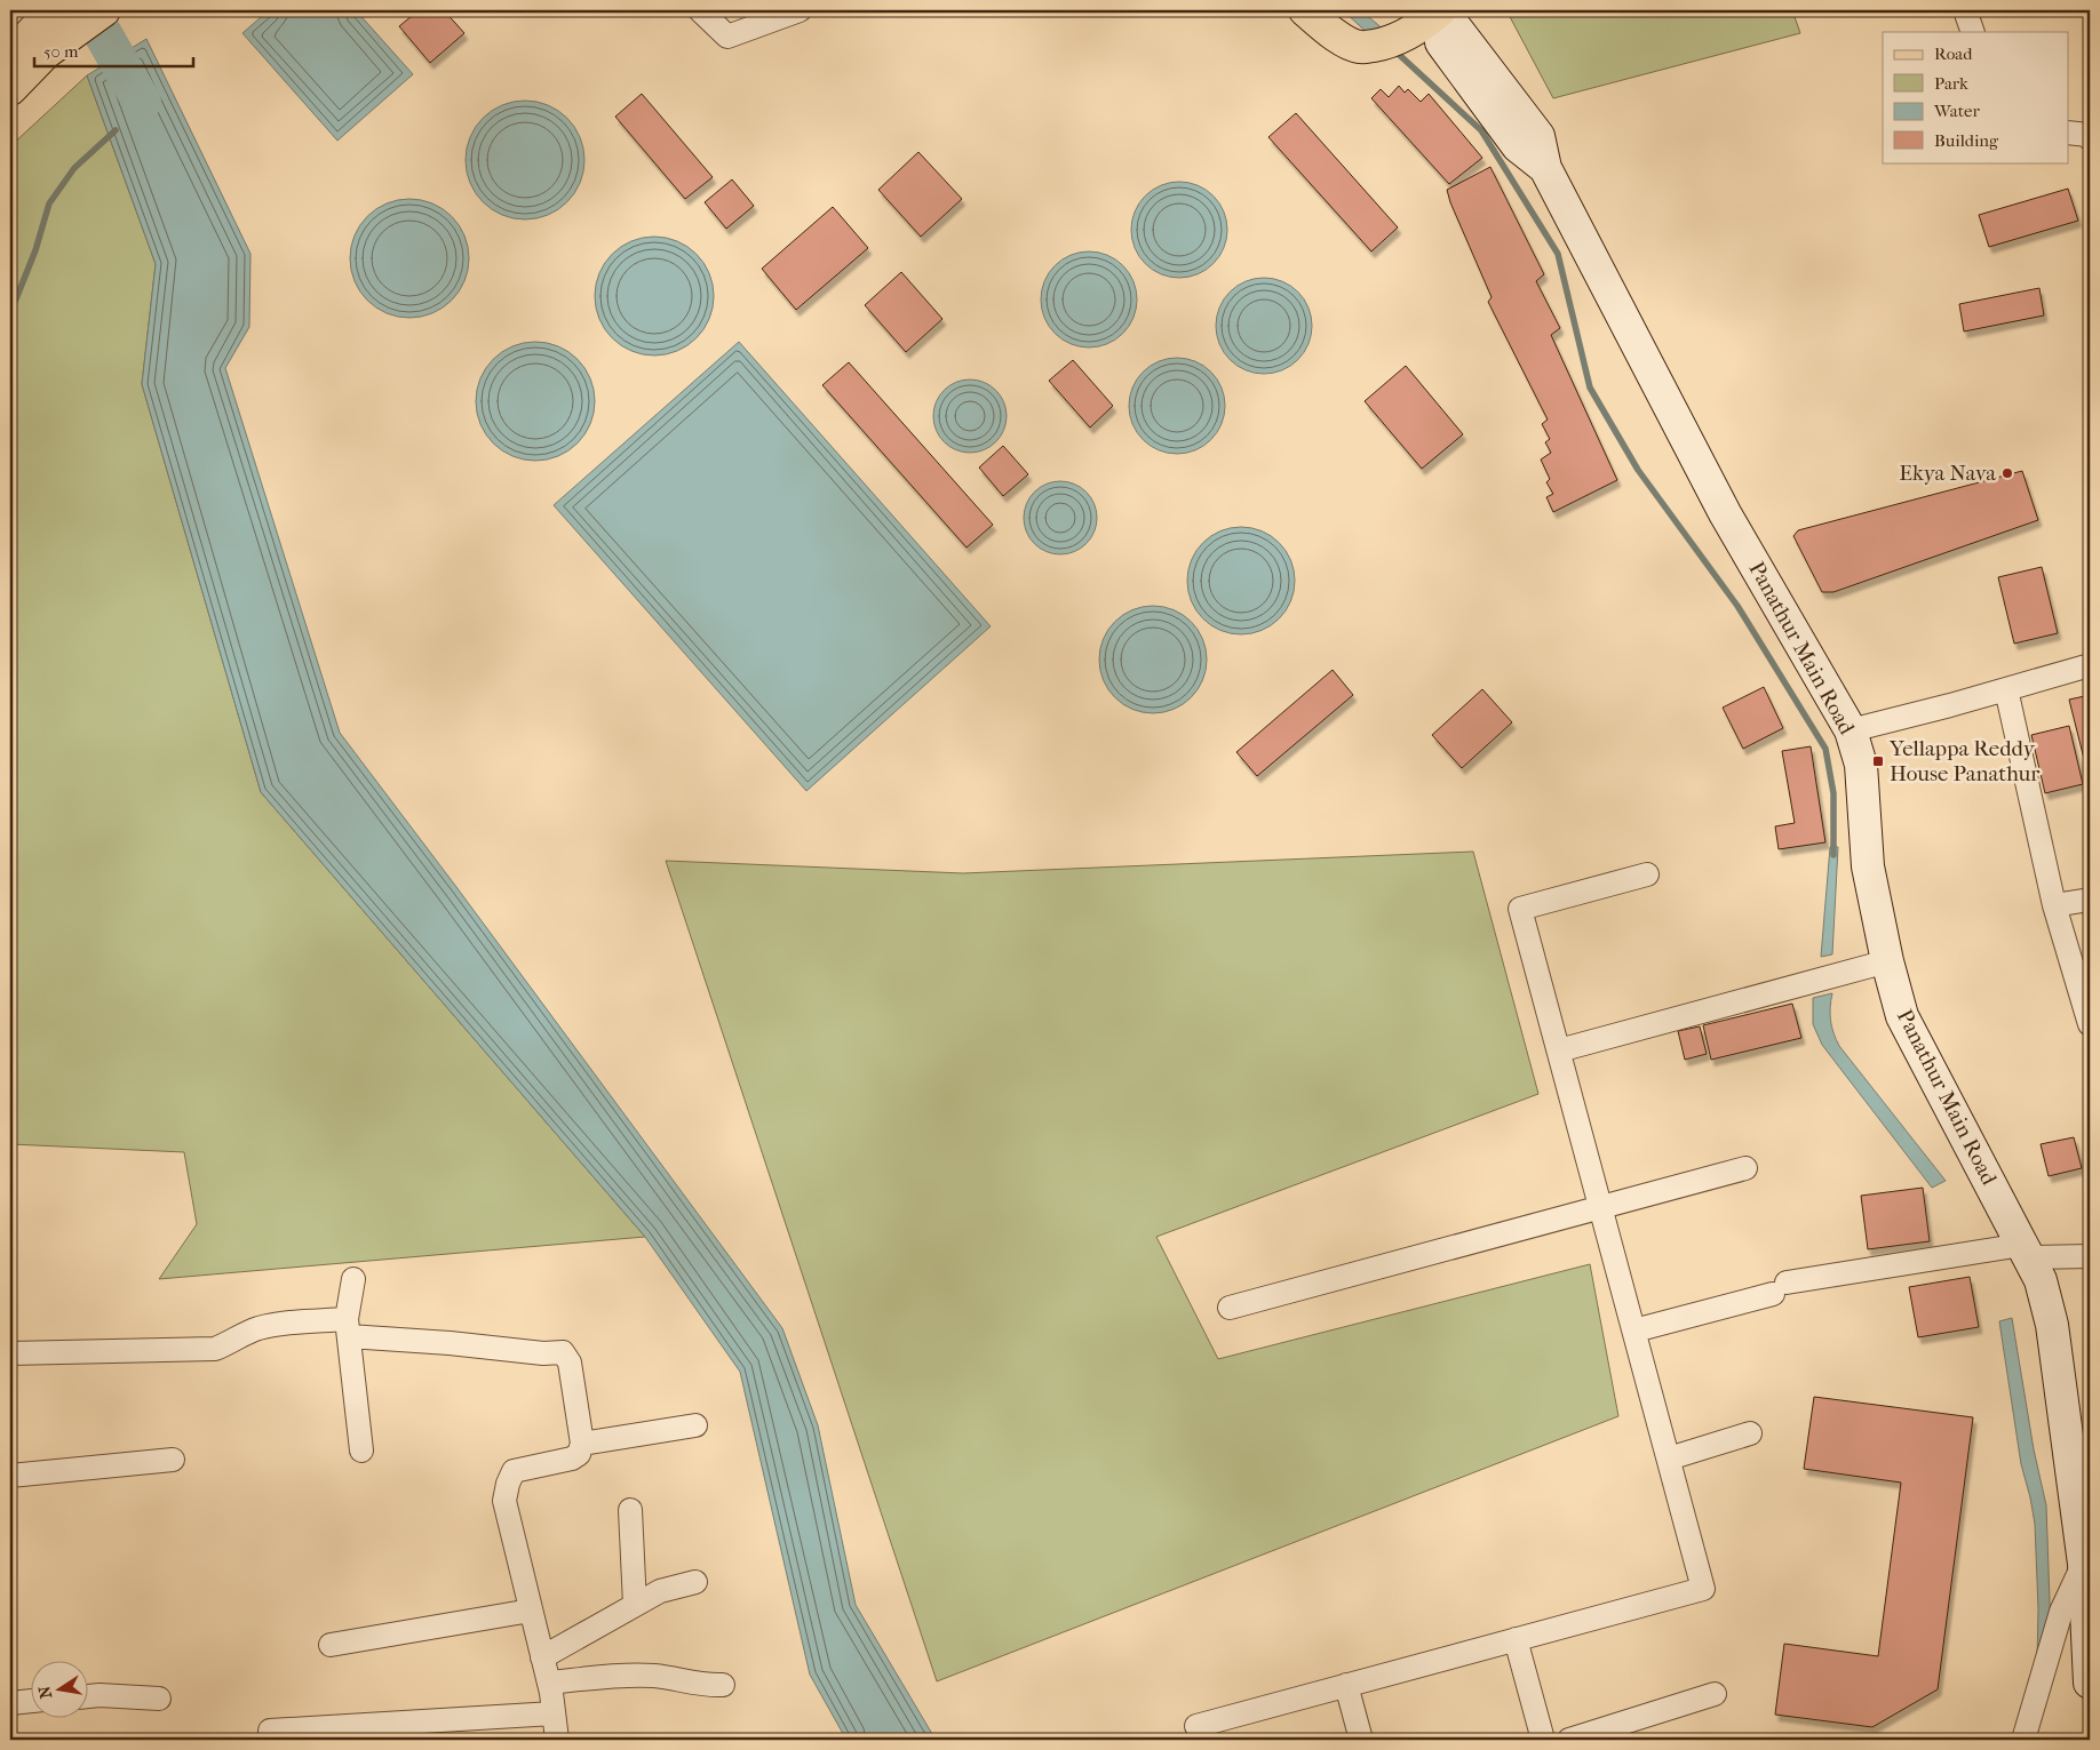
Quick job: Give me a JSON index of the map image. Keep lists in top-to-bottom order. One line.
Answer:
{"streets":{"street":["Panathur Main Road"]},"places":{"other":["Ekya Nava"],"transit":["Yellappa Reddy House Panathur"]},"legend":["Road","Park","Water","Building"],"scale_bar":"50 m","north":"left"}
